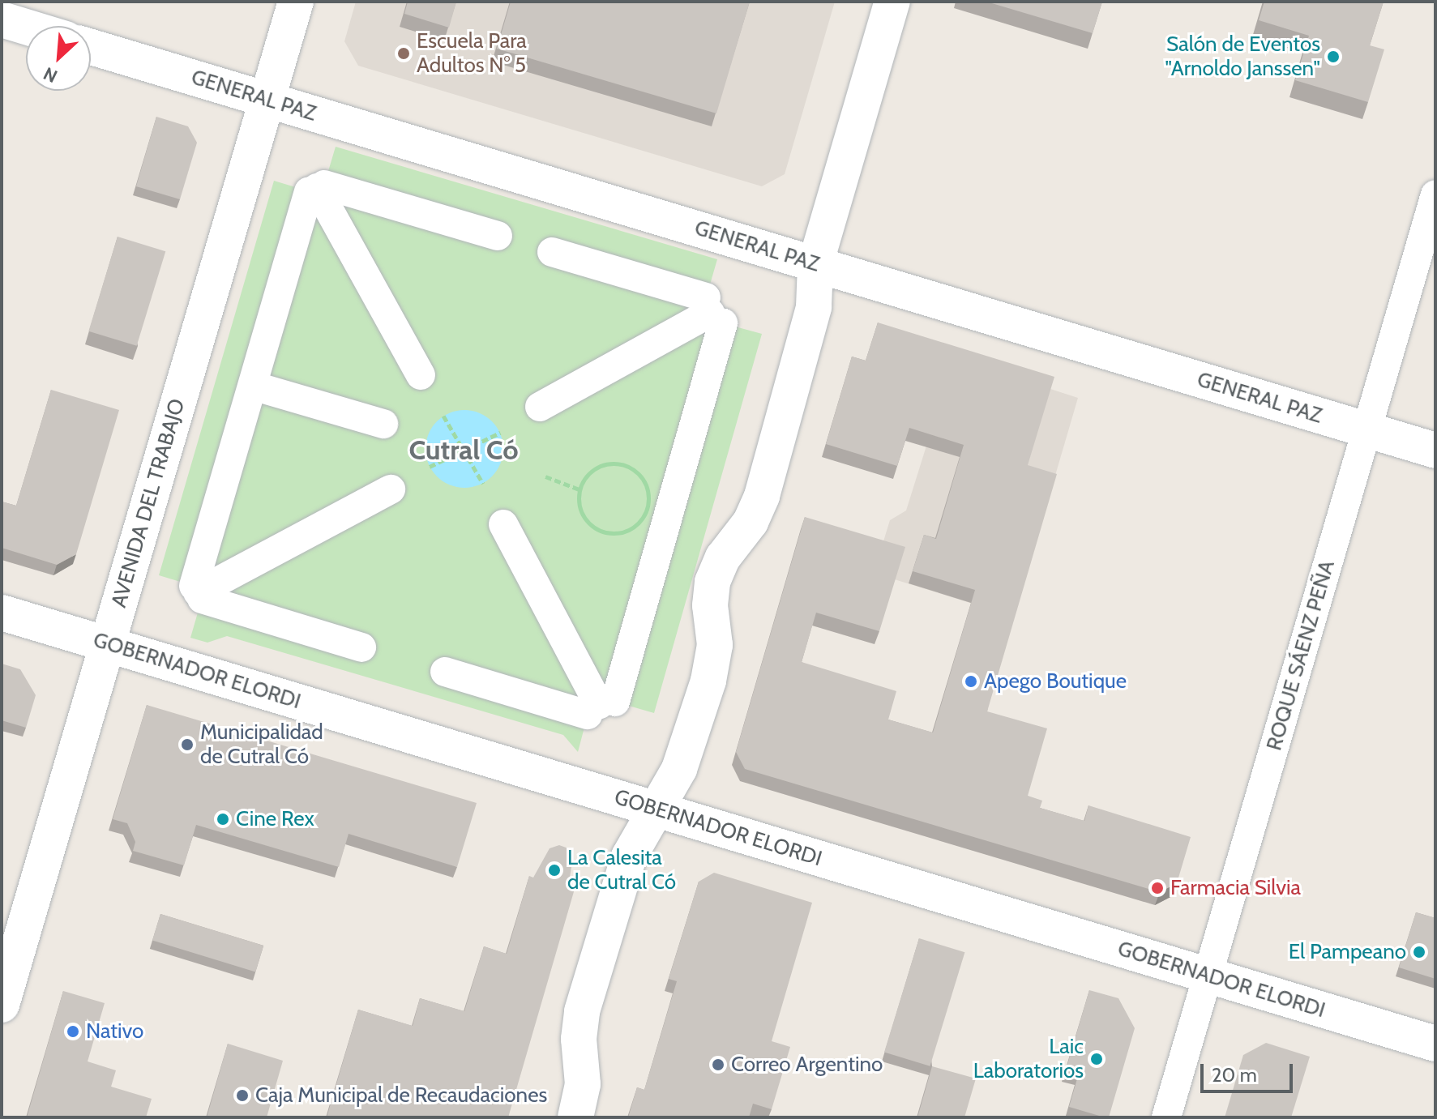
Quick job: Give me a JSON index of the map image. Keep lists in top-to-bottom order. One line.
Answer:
{"streets":{"street":["GENERAL PAZ","AVENIDA DEL TRABAJO","ROQUE SÁENZ PEÑA","GOBERNADOR ELORDI"]},"crossings":[["GENERAL PAZ","AVENIDA DEL TRABAJO"],["GENERAL PAZ","ROQUE SÁENZ PEÑA"],["AVENIDA DEL TRABAJO","GOBERNADOR ELORDI"],["ROQUE SÁENZ PEÑA","GOBERNADOR ELORDI"]],"districts":["Cutral Có"],"places":["Escuela Para Adultos N° 5","Salón de Eventos \"Arnoldo Janssen\"","Apego Boutique","Municipalidad de Cutral Có","Cine Rex","La Calesita de Cutral Có","Farmacia Silvia","El Pampeano","Nativo","Laic Laboratorios","Correo Argentino","Caja Municipal de Recaudaciones"],"scale_bar":"20 m","north":"bottom left"}
